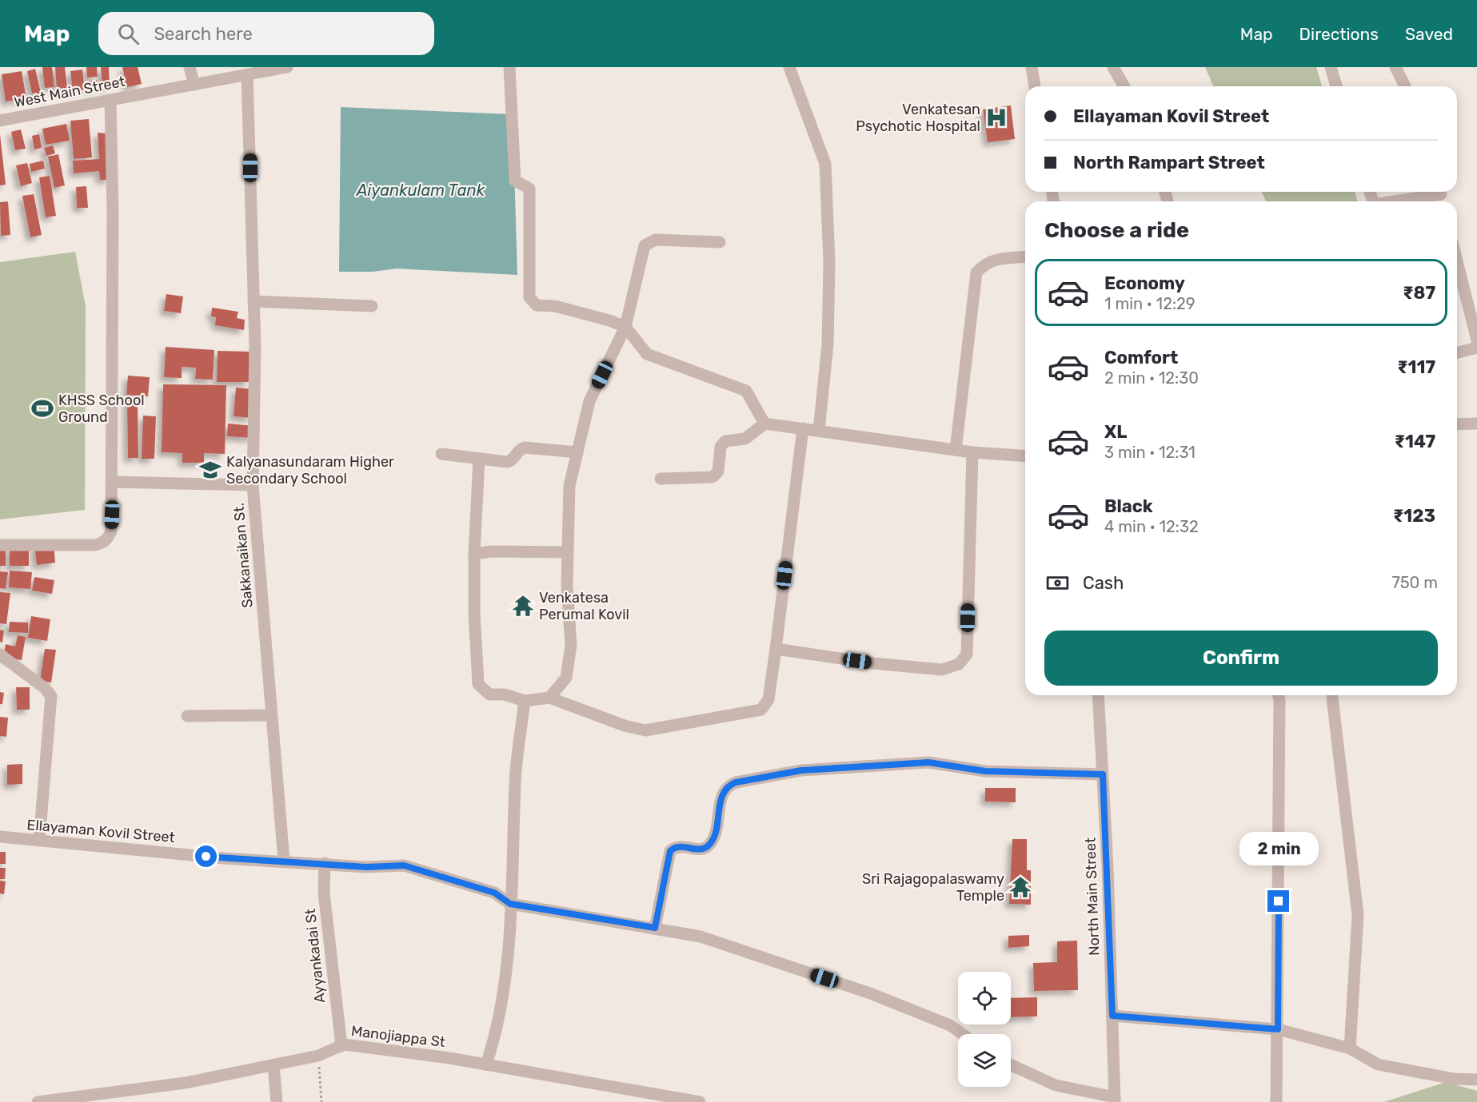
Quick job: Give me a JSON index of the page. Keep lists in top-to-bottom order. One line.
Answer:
{"streets":{"street":["West Main Street","Sakkanaikan St.","Ellayaman Kovil Street","North Main Street","Ayyankadai St","Manojiappa St"]},"crossings":[["West Main Street","Sakkanaikan St."],["Sakkanaikan St.","Ellayaman Kovil Street"],["Ellayaman Kovil Street","Ayyankadai St"],["Ayyankadai St","Manojiappa St"]],"water":["Aiyankulam Tank"],"places":{"hospital":["Venkatesan Psychotic Hospital"],"sports":["KHSS School Ground"],"school or university":["Kalyanasundaram Higher Secondary School"],"temple":["Venkatesa Perumal Kovil","Sri Rajagopalaswamy Temple"]},"page":{"header":"Map","search":"Search here","nav":["Map","Directions","Saved"],"banner":["Ellayaman Kovil Street","North Rampart Street"],"heading":"Choose a ride","list":[{"name":"Economy","note":"1 min · 12:29","value":"₹87"},{"name":"Comfort","note":"2 min · 12:30","value":"₹117"},{"name":"XL","note":"3 min · 12:31","value":"₹147"},{"name":"Black","note":"4 min · 12:32","value":"₹123"}],"pay":["Cash","750 m"],"buttons":"Confirm","bubble":"2 min"}}
